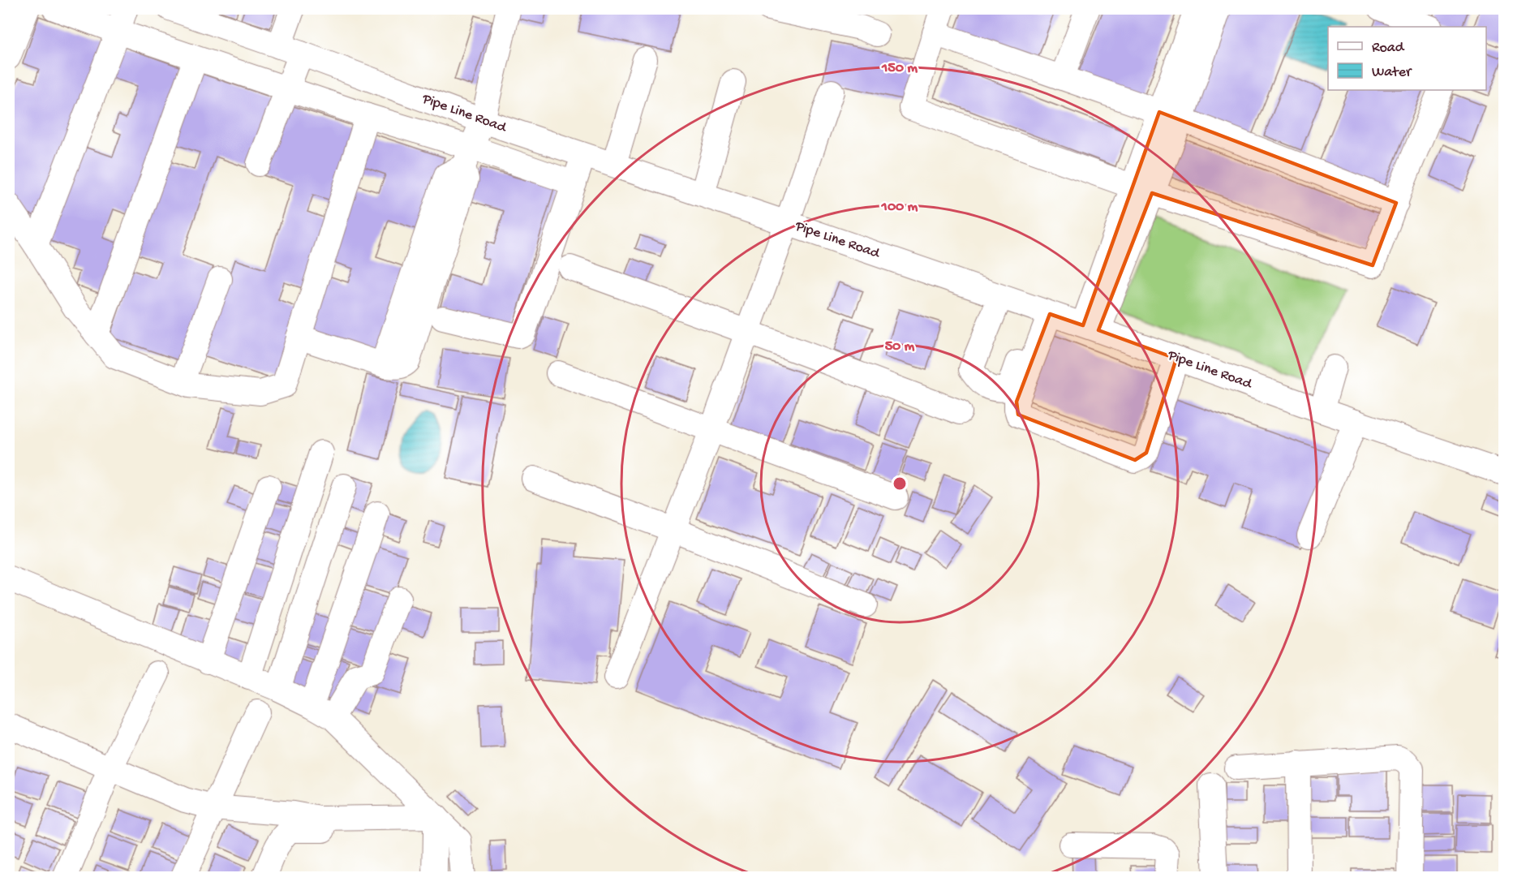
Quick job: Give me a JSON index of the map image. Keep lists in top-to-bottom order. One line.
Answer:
{"streets":{"street":["Pipe Line Road"]},"legend":["Road","Water"],"rings":["150 m","100 m","50 m"]}
